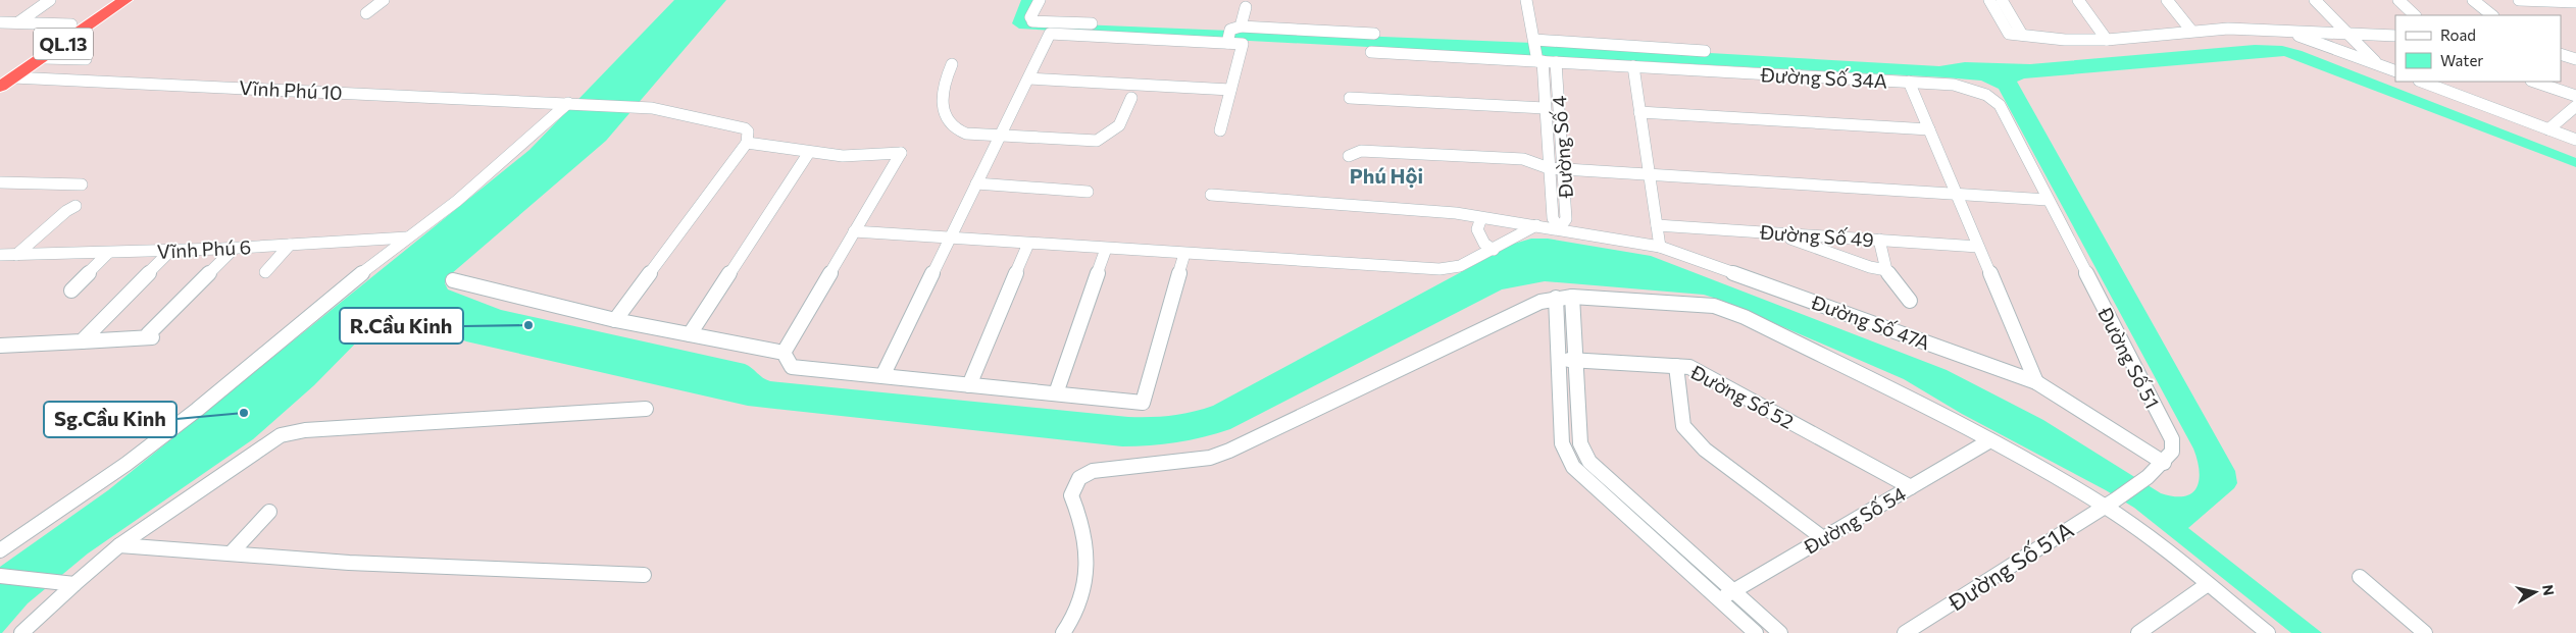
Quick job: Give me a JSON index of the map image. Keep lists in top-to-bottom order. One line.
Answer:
{"streets":{"highway":["QL.13"],"street":["Đường Số 34A","Vĩnh Phú 10","Đường Số 4","Đường Số 49","Vĩnh Phú 6","Đường Số 47A","Đường Số 51","Đường Số 52","Đường Số 54","Đường Số 51A"]},"crossings":[["QL.13","Vĩnh Phú 10"],["Đường Số 34A","Đường Số 4"],["Đường Số 34A","Đường Số 51"],["Đường Số 4","Đường Số 47A"],["Đường Số 47A","Đường Số 51"],["Đường Số 51","Đường Số 51A"],["Đường Số 52","Đường Số 54"]],"districts":["Phú Hội"],"places":["R.Cầu Kinh","Sg.Cầu Kinh"],"legend":["Road","Water"],"north":"right"}
